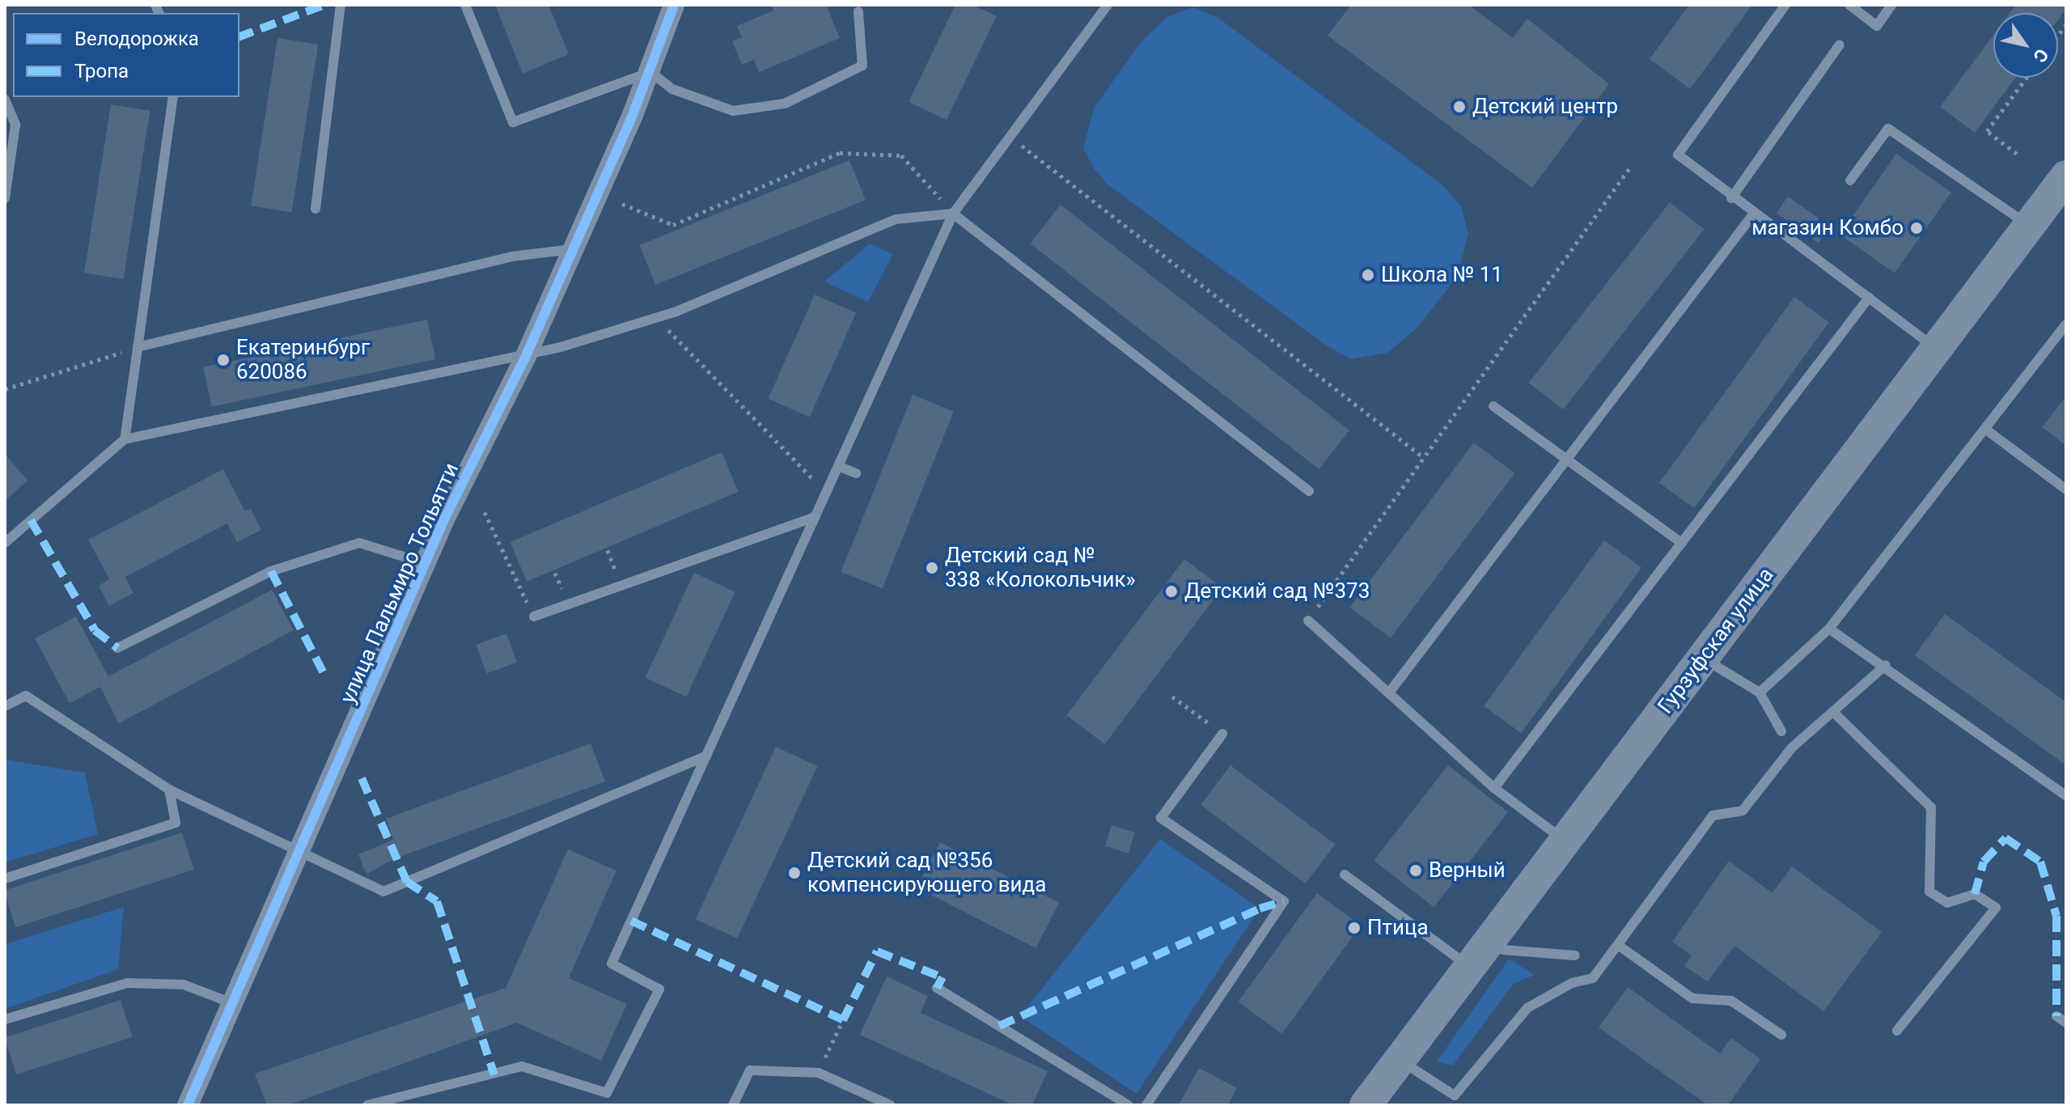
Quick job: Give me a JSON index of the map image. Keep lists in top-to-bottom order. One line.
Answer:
{"streets":{"main road":["Гурзуфская улица"],"street":["улица Пальмиро Тольятти"]},"places":["Детский центр","магазин Комбо","Школа № 11","Екатеринбург 620086","Детский сад № 338 «Колокольчик»","Детский сад №373","Верный","Детский сад №356 компенсирующего вида","Птица"],"legend":["Велодорожка","Тропа"],"north":"bottom right"}
